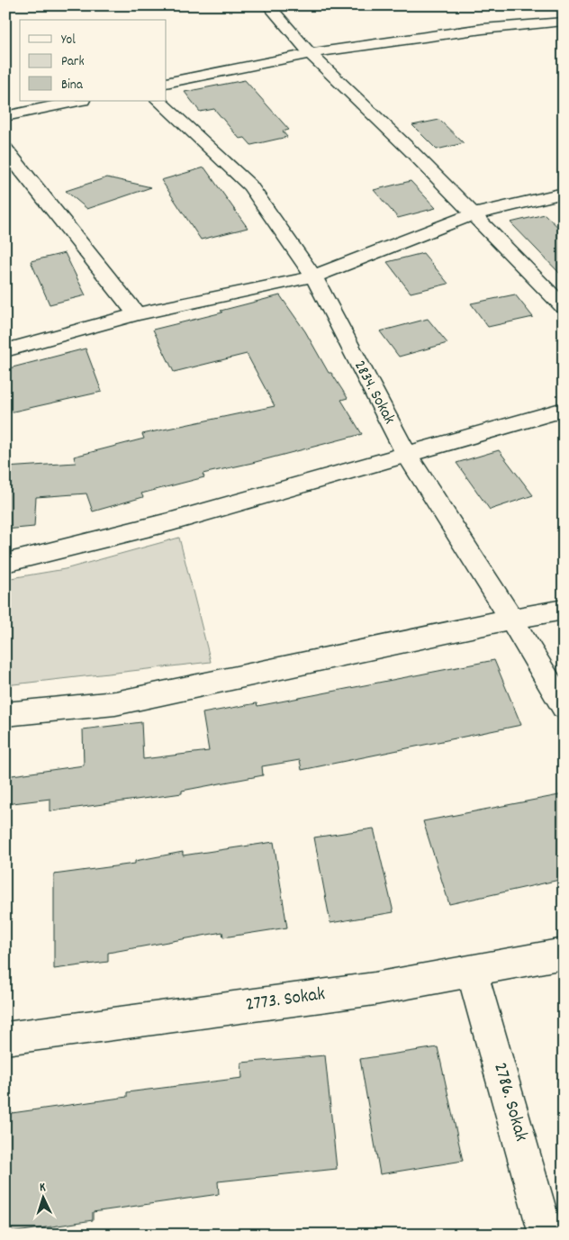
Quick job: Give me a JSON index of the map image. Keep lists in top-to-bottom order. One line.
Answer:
{"streets":{"street":["2834. Sokak","2773. Sokak","2786. Sokak"]},"crossings":[["2773. Sokak","2786. Sokak"]],"legend":["Yol","Park","Bina"],"north":"top"}
